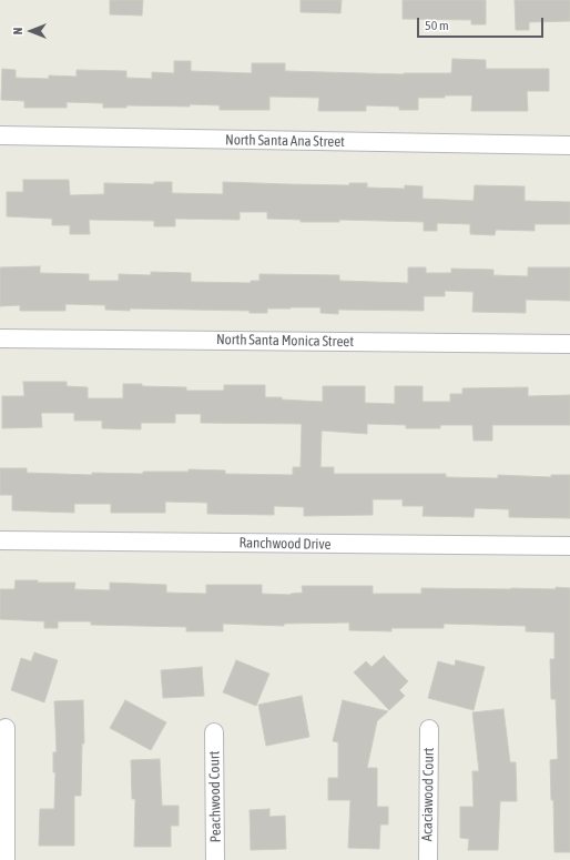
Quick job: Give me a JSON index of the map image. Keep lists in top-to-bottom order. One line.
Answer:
{"streets":{"street":["North Santa Ana Street","North Santa Monica Street","Ranchwood Drive","Acaciawood Court","Peachwood Court"]},"scale_bar":"50 m","north":"left"}
